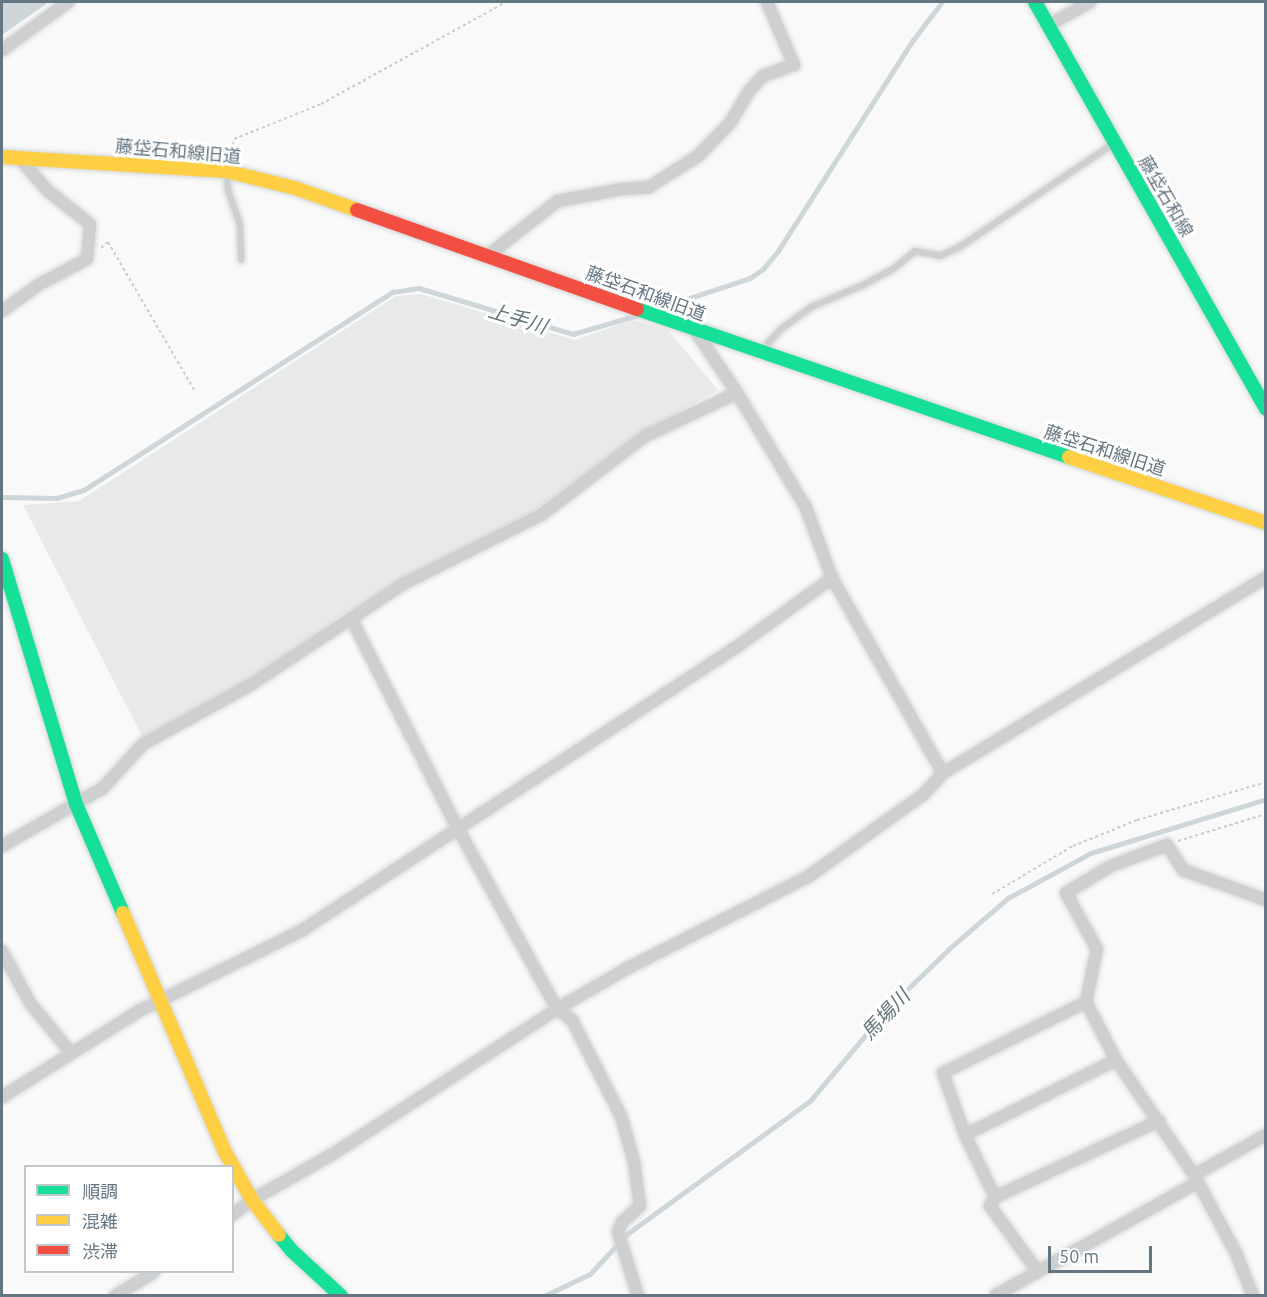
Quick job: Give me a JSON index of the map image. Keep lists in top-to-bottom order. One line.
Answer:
{"streets":{"street":["藤垈石和線旧道","藤垈石和線"]},"water":["上手川","馬場川"],"legend":["順調","混雑","渋滞"],"scale_bar":"50 m"}
